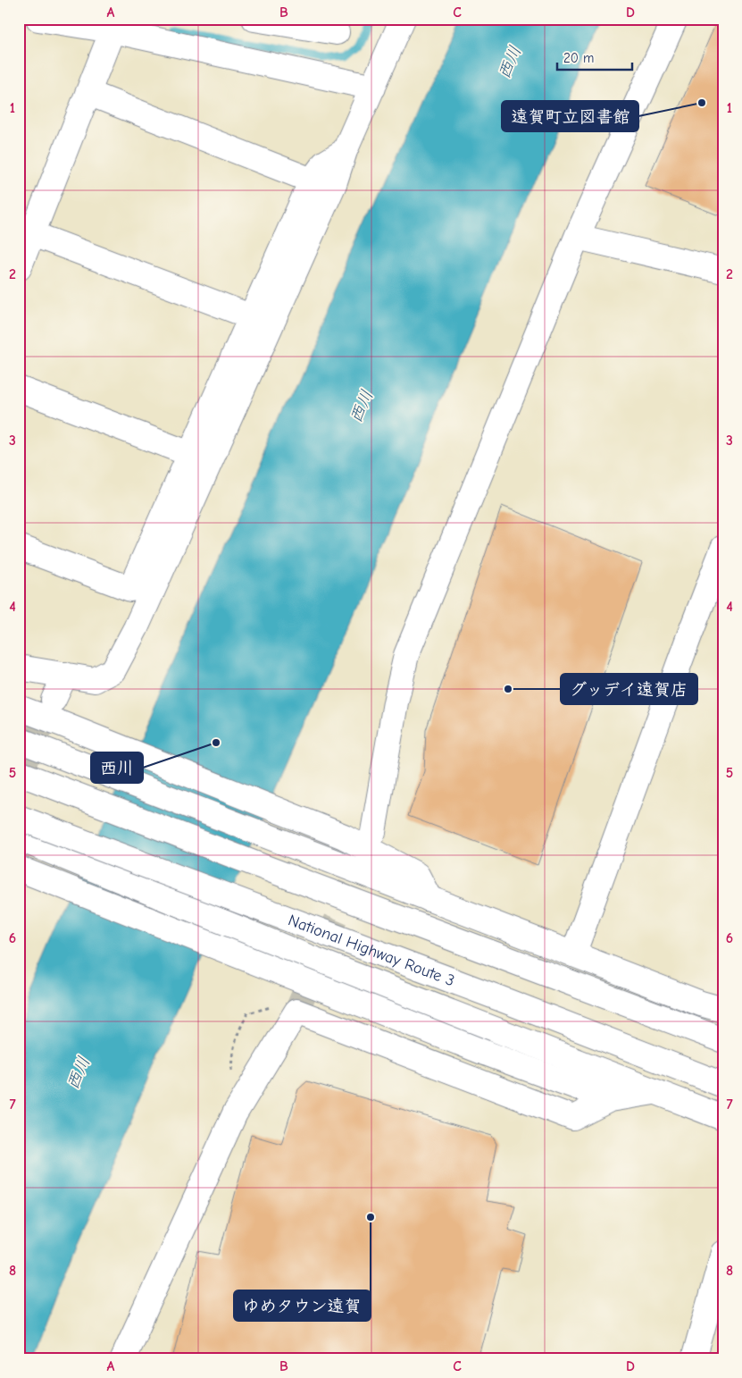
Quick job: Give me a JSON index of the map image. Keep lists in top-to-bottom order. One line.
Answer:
{"streets":{"main road":["National Highway Route 3"]},"water":["西川"],"places":["遠賀町立図書館","グッデイ遠賀店","西川","ゆめタウン遠賀"],"scale_bar":"20 m","grid":{"columns":["A","B","C","D"],"rows":["1","2","3","4","5","6","7","8"]}}
